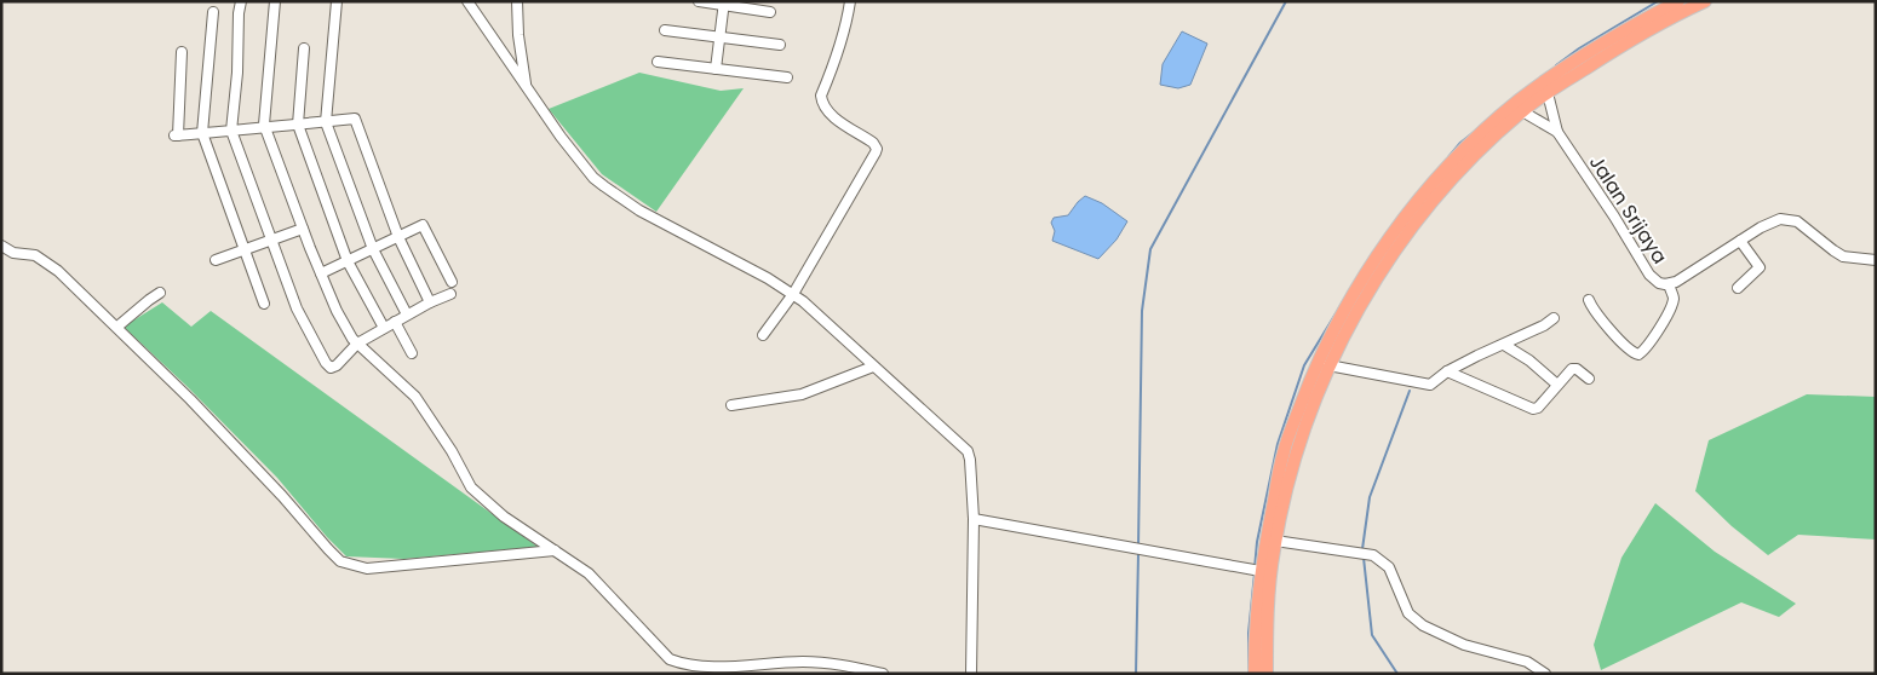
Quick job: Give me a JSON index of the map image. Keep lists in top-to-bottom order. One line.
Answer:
{"streets":{"street":["Jalan Srijaya"]}}
